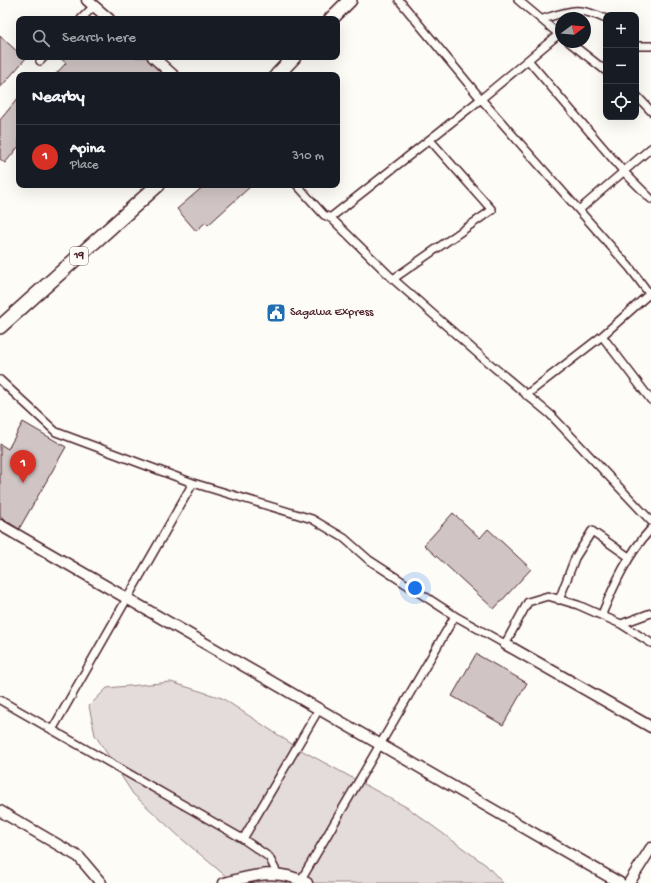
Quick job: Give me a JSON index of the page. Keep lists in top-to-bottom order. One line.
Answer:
{"streets":{"highway":["19"]},"places":{"public building":["Sagawa Express"]},"north":"right","page":{"map_buttons":["+","−"],"search":"Search here","heading":"Nearby","list":[{"mark":"1","name":"Apina","note":"Place","value":"310 m"}],"pins":"1"}}
